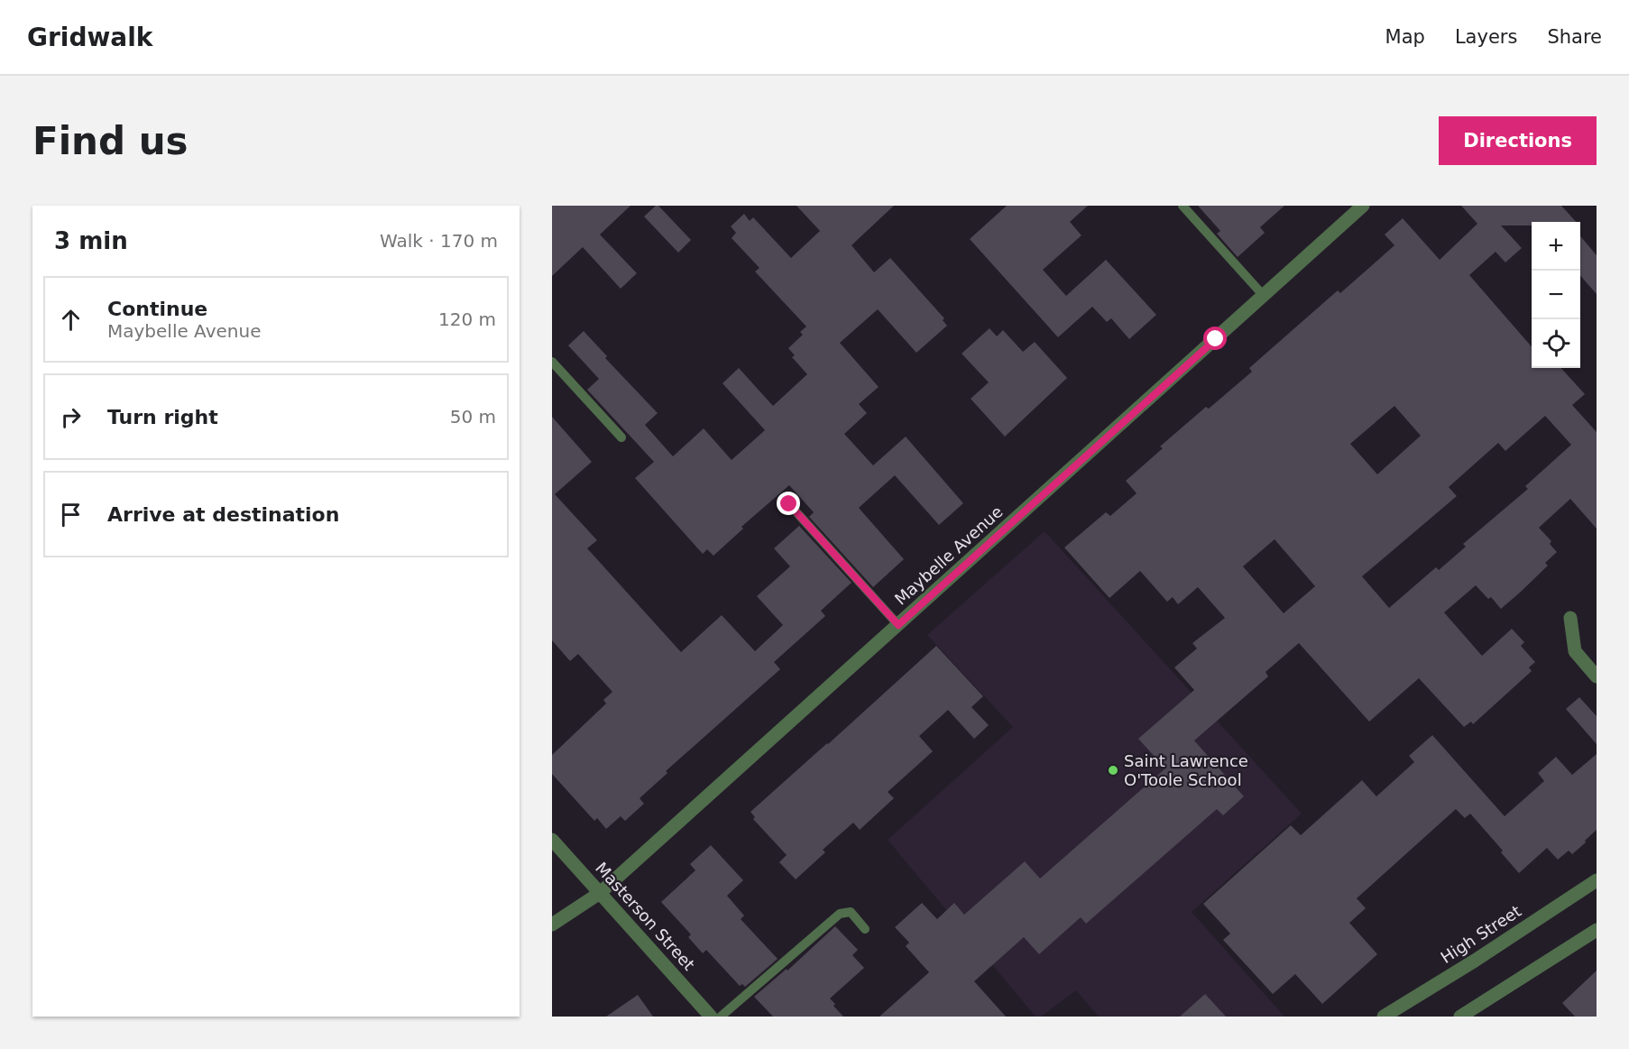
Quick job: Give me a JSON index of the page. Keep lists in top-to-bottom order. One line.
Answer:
{"streets":{"street":["Maybelle Avenue","Masterson Street","High Street"]},"crossings":[["Maybelle Avenue","Masterson Street"]],"places":["Saint Lawrence O'Toole School"],"page":{"header":"Gridwalk","nav":["Map","Layers","Share"],"buttons":"Directions","title":"Find us","heading":["3 min","Walk · 170 m"],"map_buttons":["+","−"],"list":[["Continue","Maybelle Avenue","120 m"],["Turn right","50 m"],"Arrive at destination"]}}
